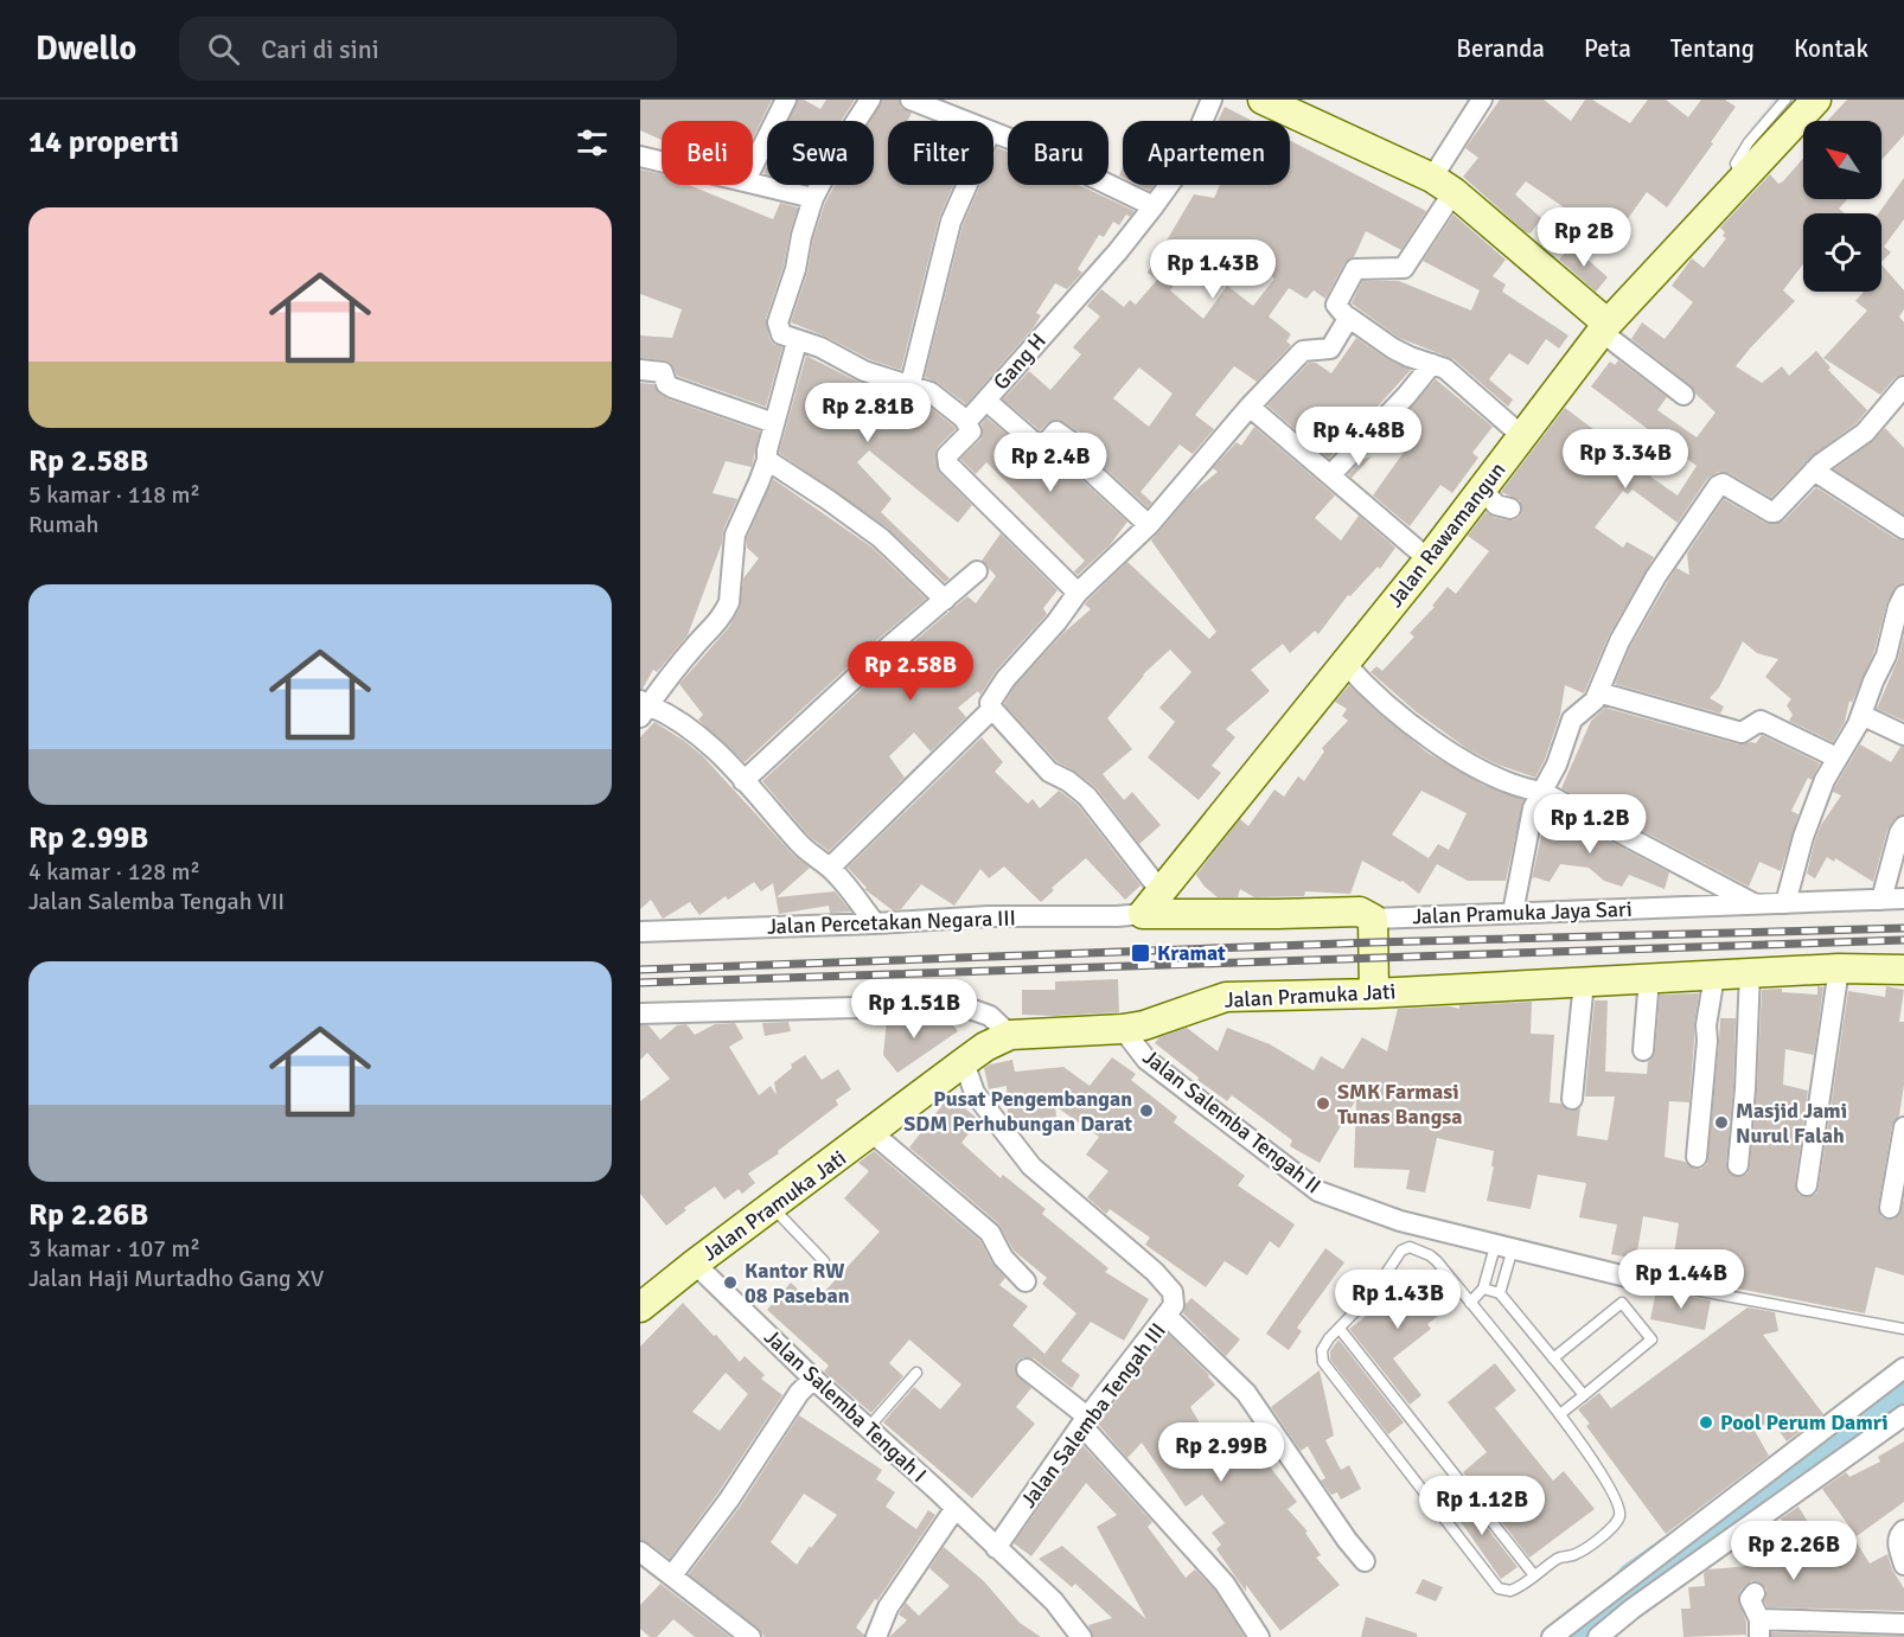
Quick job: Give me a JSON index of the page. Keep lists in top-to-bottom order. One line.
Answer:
{"streets":{"street":["Gang H","Jalan Rawamangun","Jalan Pramuka Jaya Sari","Jalan Percetakan Negara III","Jalan Pramuka Jati","Jalan Salemba Tengah II","Jalan Salemba Tengah I","Jalan Salemba Tengah III"]},"crossings":[["Jalan Rawamangun","Jalan Pramuka Jaya Sari"],["Jalan Rawamangun","Jalan Percetakan Negara III"],["Jalan Pramuka Jaya Sari","Jalan Percetakan Negara III"],["Jalan Pramuka Jati","Jalan Salemba Tengah II"],["Jalan Pramuka Jati","Jalan Salemba Tengah I"],["Jalan Pramuka Jati","Jalan Salemba Tengah III"],["Jalan Salemba Tengah I","Jalan Salemba Tengah III"]],"places":{"transit":["Kramat"],"other":["SMK Farmasi Tunas Bangsa","Pusat Pengembangan SDM Perhubungan Darat","Masjid Jami Nurul Falah","Kantor RW 08 Paseban","Pool Perum Damri"]},"north":"top left","page":{"header":"Dwello","search":"Cari di sini","nav":["Beranda","Peta","Tentang","Kontak"],"heading":"14 properti","chip":["Beli","Sewa","Filter","Baru","Apartemen"],"list":[{"name":"Rp 2.58B","note":"5 kamar · 118 m² · Rumah"},{"name":"Rp 2.99B","note":"4 kamar · 128 m² · Jalan Salemba Tengah VII"},{"name":"Rp 2.26B","note":"3 kamar · 107 m² · Jalan Haji Murtadho Gang XV"}],"price":["Rp 2B","Rp 1.43B","Rp 2.81B","Rp 4.48B","Rp 3.34B","Rp 2.4B","Rp 2.58B","Rp 1.2B","Rp 1.51B","Rp 1.44B","Rp 1.43B","Rp 2.99B","Rp 1.12B","Rp 2.26B"]}}
